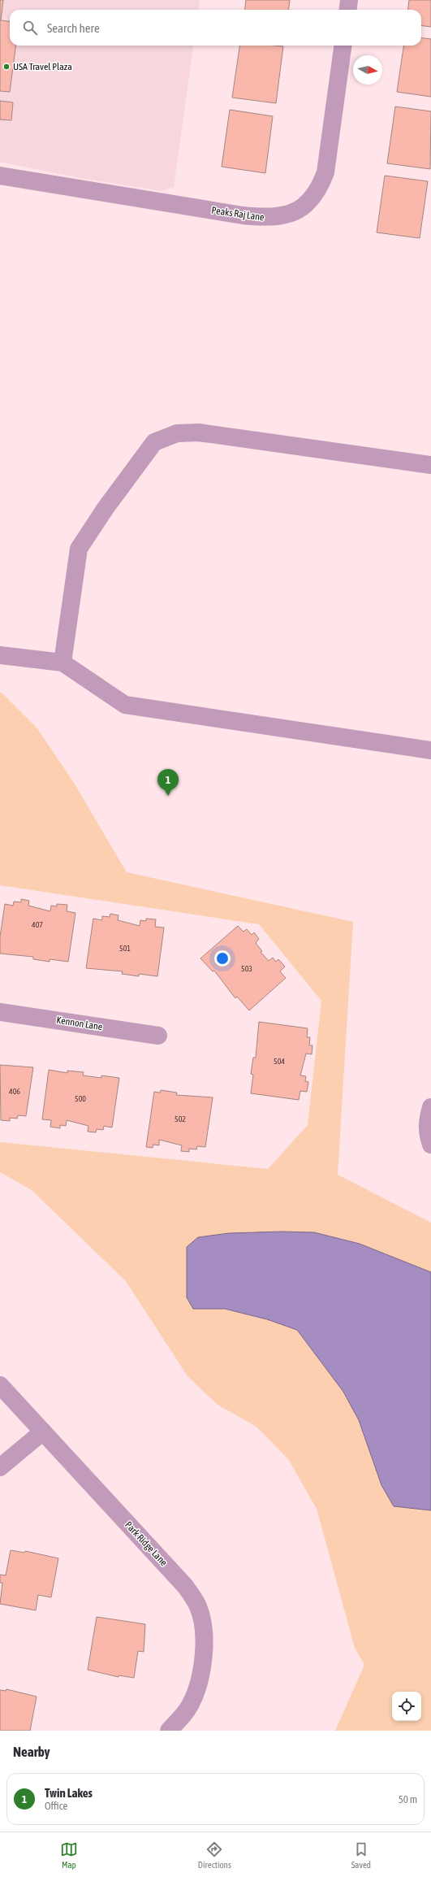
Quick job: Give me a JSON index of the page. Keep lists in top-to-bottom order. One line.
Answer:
{"streets":{"street":["Peaks Raj Lane","Kennon Lane","Park Ridge Lane"]},"places":["USA Travel Plaza"],"house_numbers":["407","501","503","504","406","500","502"],"north":"right","page":{"search":"Search here","pins":"1","heading":"Nearby","list":[{"mark":"1","name":"Twin Lakes","note":"Office","value":"50 m"}],"nav":["Map","Directions","Saved"]}}
